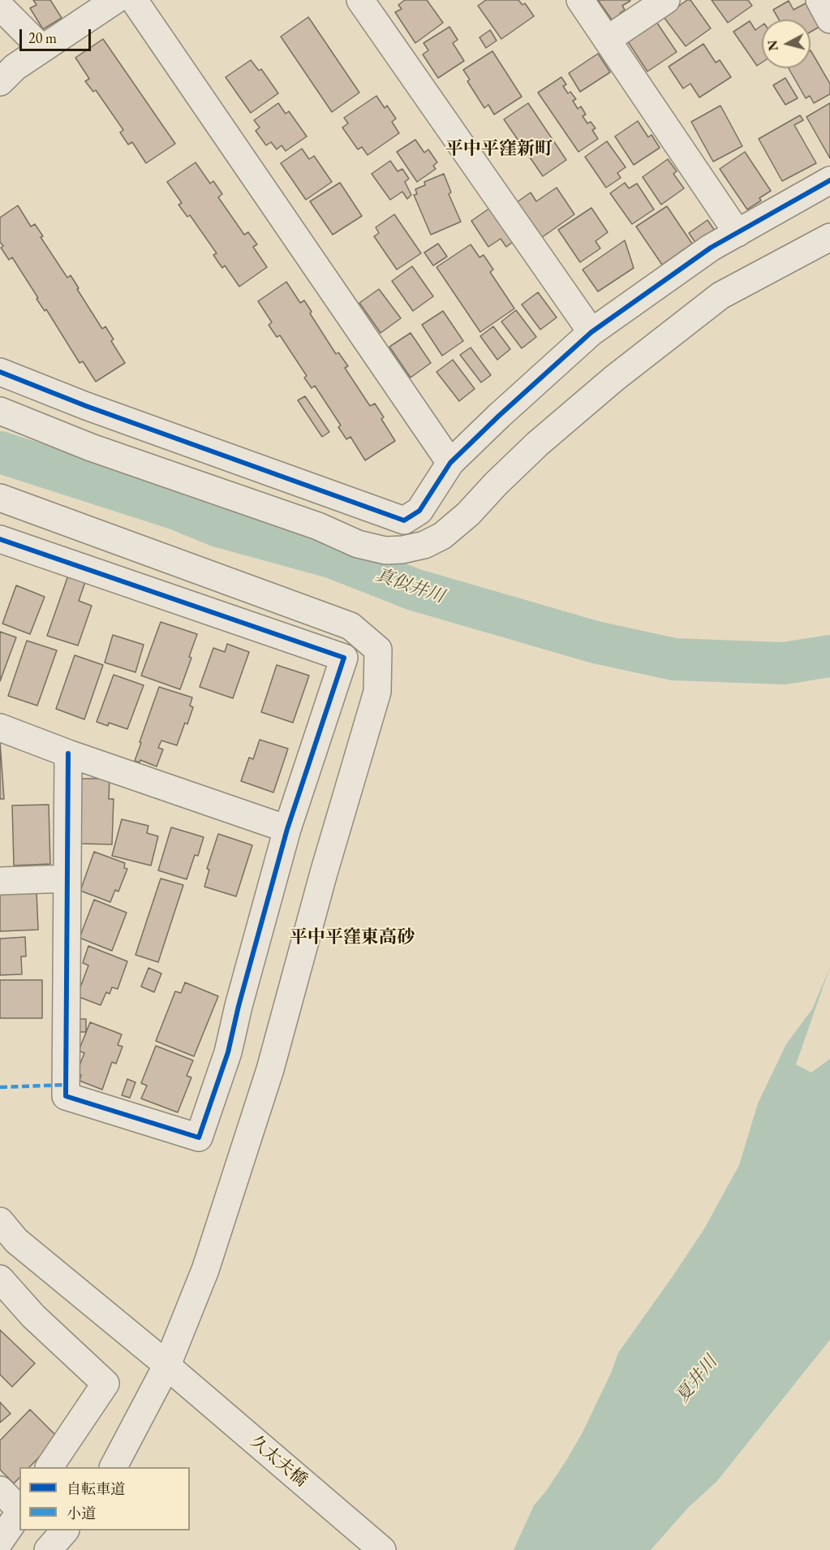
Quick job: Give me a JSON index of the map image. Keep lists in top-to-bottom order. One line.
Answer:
{"streets":{"street":["久太夫橋"]},"districts":["平中平窪新町","平中平窪東高砂"],"water":["真似井川","夏井川"],"legend":["自転車道","小道"],"scale_bar":"20 m","north":"left"}
